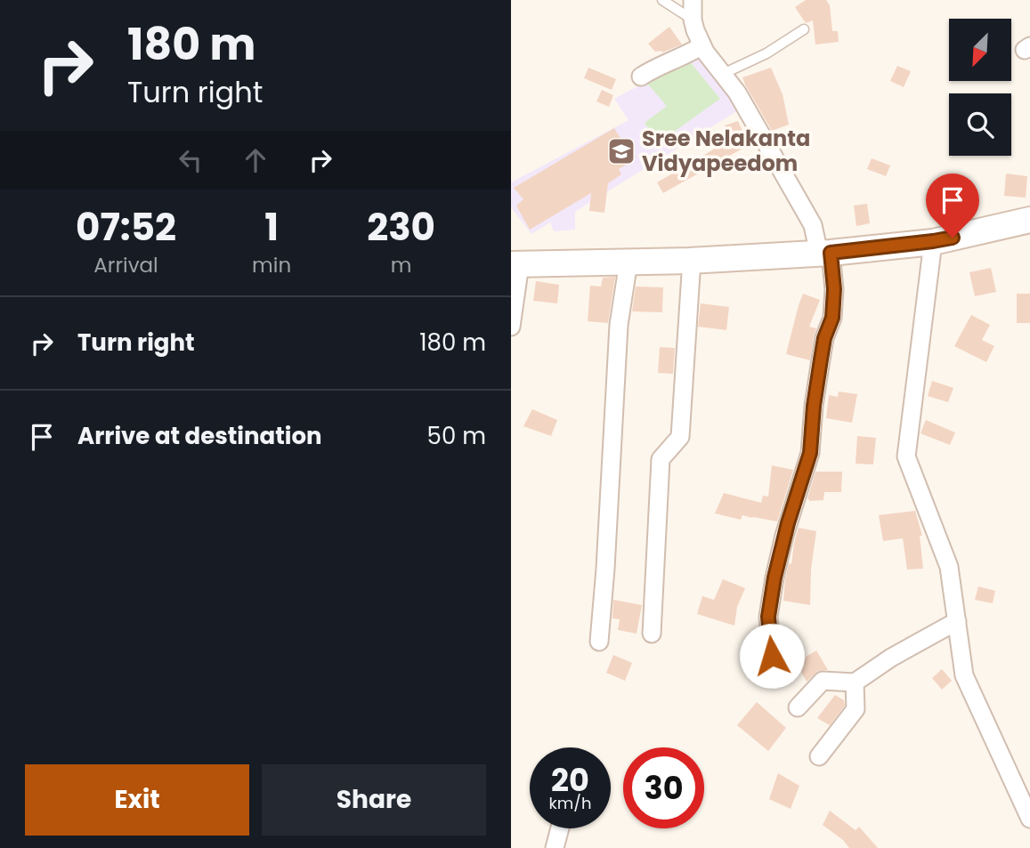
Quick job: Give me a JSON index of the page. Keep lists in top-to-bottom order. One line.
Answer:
{"places":{"school or university":["Sree Nelakanta Vidyapeedom"]},"north":"bottom left","page":{"turn":["180 m","Turn right"],"eta":["07:52","Arrival","1","min","230","m"],"list":[{"name":"Turn right","value":"180 m"},{"name":"Arrive at destination","value":"50 m"}],"speed":"20 km/h","limit":"30","buttons":["Exit","Share"]}}
